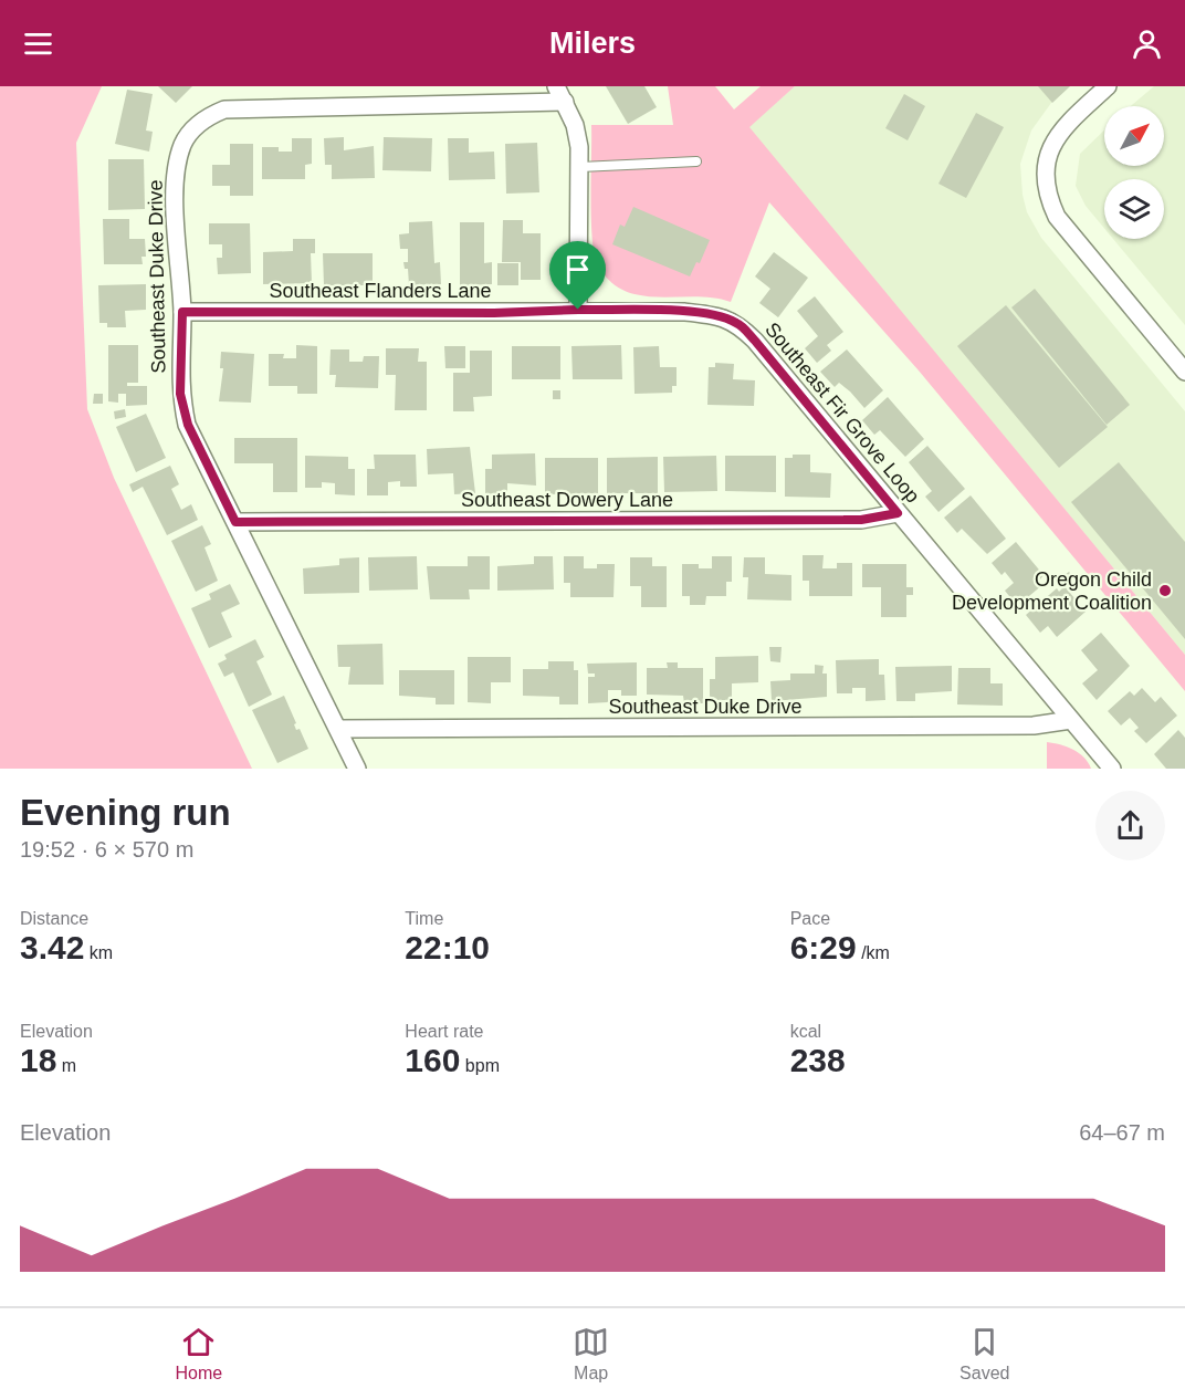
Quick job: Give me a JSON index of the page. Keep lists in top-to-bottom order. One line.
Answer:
{"streets":{"street":["Southeast Duke Drive","Southeast Flanders Lane","Southeast Fir Grove Loop","Southeast Dowery Lane"]},"crossings":[["Southeast Duke Drive","Southeast Flanders Lane"],["Southeast Duke Drive","Southeast Fir Grove Loop"],["Southeast Duke Drive","Southeast Dowery Lane"],["Southeast Flanders Lane","Southeast Fir Grove Loop"],["Southeast Fir Grove Loop","Southeast Dowery Lane"]],"places":["Oregon Child Development Coalition"],"north":"top right","page":{"header":"Milers","heading":["Evening run","19:52 · 6 × 570 m"],"stats":[["Distance","3.42 km"],["Time","22:10"],["Pace","6:29 /km"],["Elevation","18 m"],["Heart rate","160 bpm"],["kcal","238"]],"chart":["Elevation","64–67 m"],"tabs":["Home","Map","Saved"]}}
